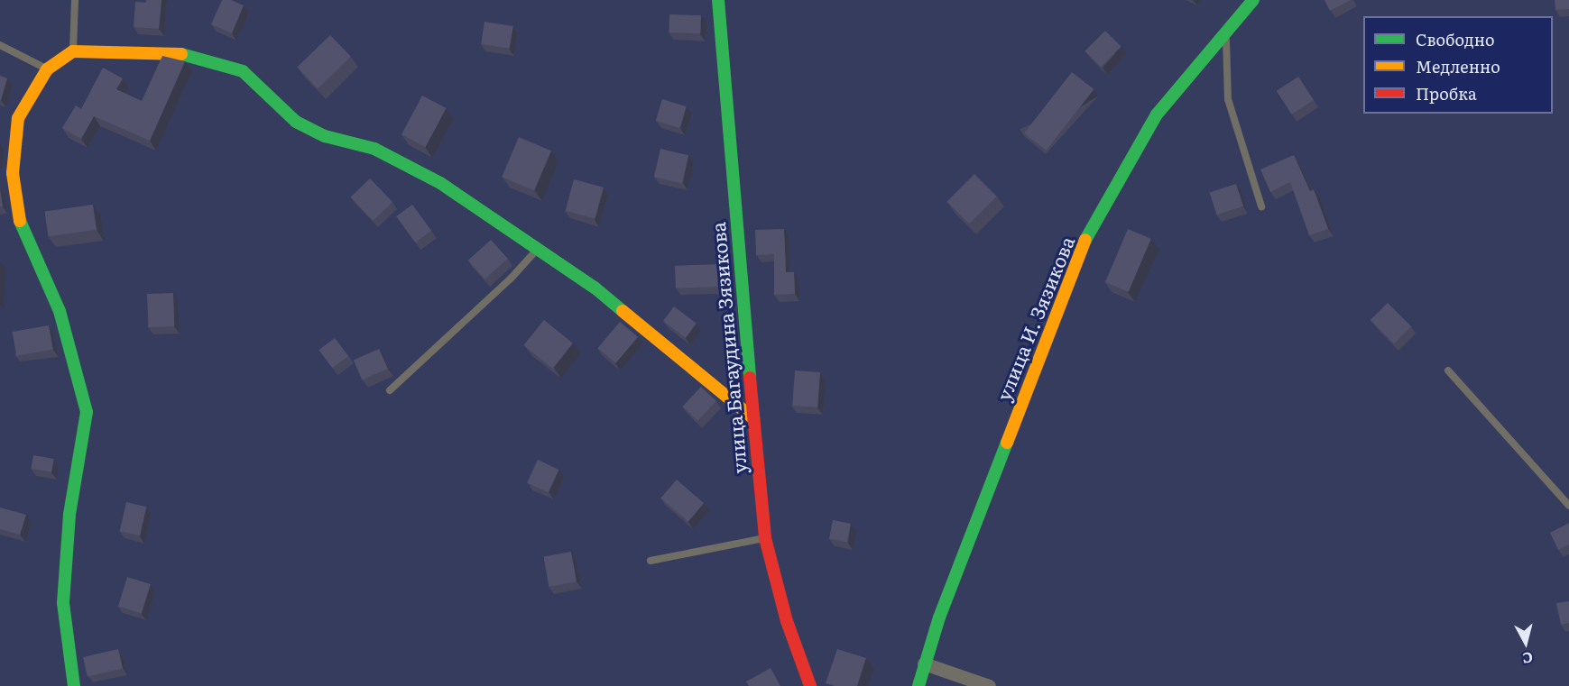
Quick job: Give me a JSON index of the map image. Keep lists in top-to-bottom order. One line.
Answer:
{"streets":{"street":["улица И. Зязикова","улица Багаудина Зязикова"]},"legend":["Свободно","Медленно","Пробка"],"north":"bottom"}
